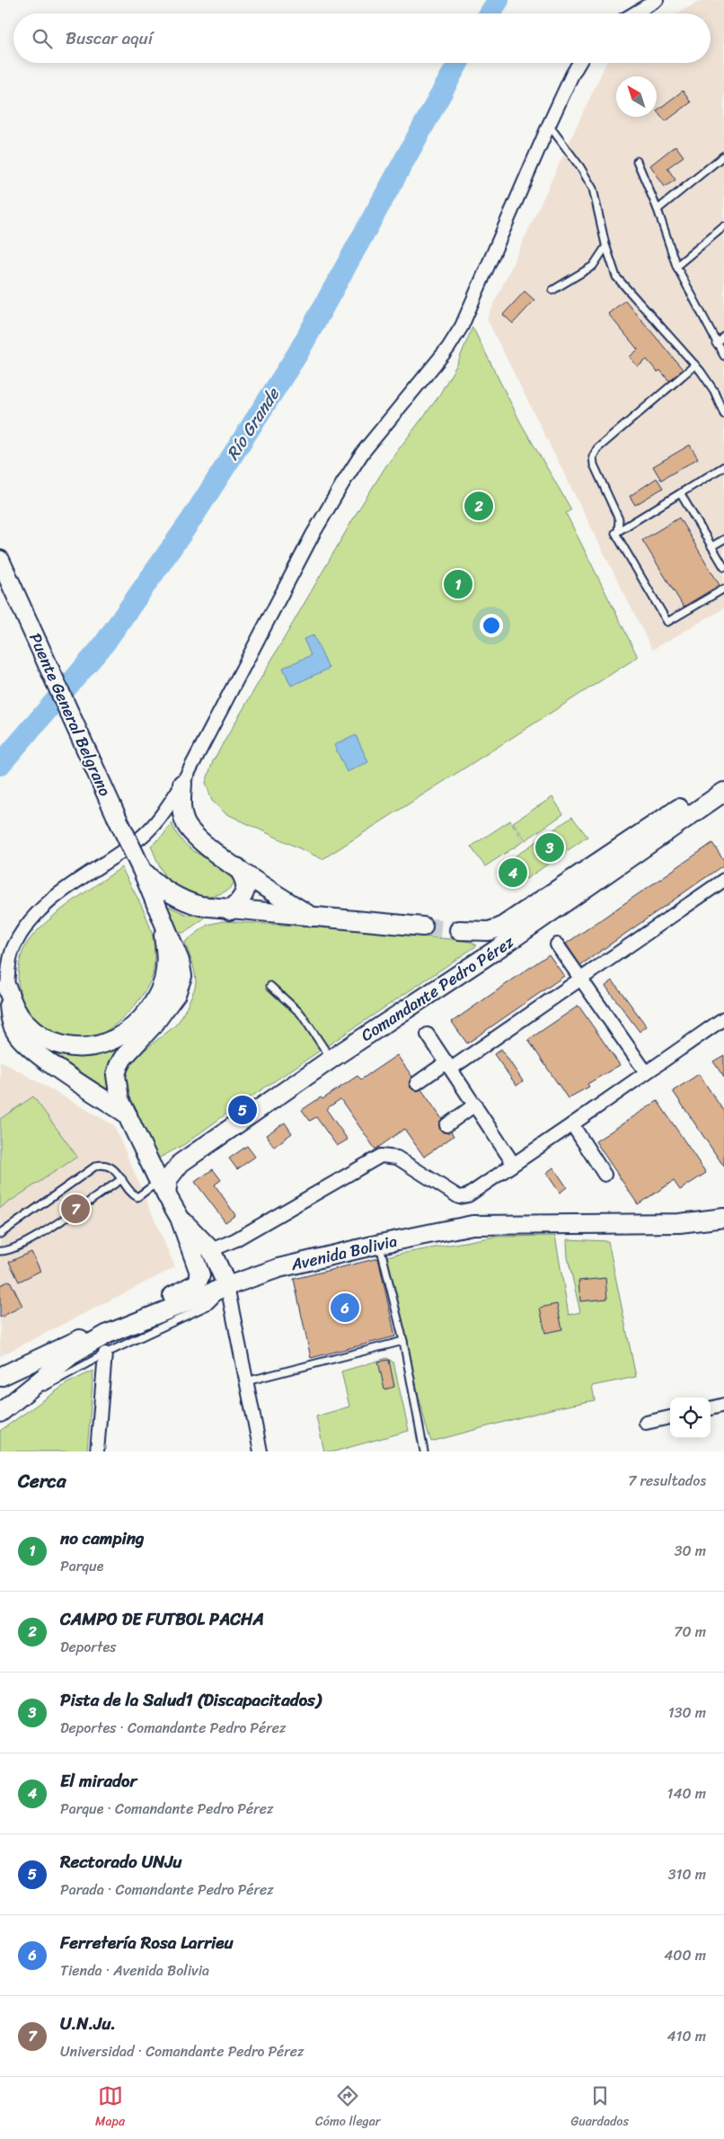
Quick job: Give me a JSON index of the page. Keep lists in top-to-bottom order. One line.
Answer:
{"streets":{"main road":["Puente General Belgrano","Comandante Pedro Pérez","Avenida Bolivia"]},"water":["Río Grande"],"north":"top left","page":{"search":"Buscar aquí","pins":["2","1","3","4","5","7","6"],"heading":["Cerca","7 resultados"],"list":[{"mark":"1","name":"no camping","note":"Parque","value":"30 m"},{"mark":"2","name":"CAMPO DE FUTBOL PACHA","note":"Deportes","value":"70 m"},{"mark":"3","name":"Pista de la Salud1 (Discapacitados)","note":"Deportes · Comandante Pedro Pérez","value":"130 m"},{"mark":"4","name":"El mirador","note":"Parque · Comandante Pedro Pérez","value":"140 m"},{"mark":"5","name":"Rectorado UNJu","note":"Parada · Comandante Pedro Pérez","value":"310 m"},{"mark":"6","name":"Ferretería Rosa Larrieu","note":"Tienda · Avenida Bolivia","value":"400 m"},{"mark":"7","name":"U.N.Ju.","note":"Universidad · Comandante Pedro Pérez","value":"410 m"}],"nav":["Mapa","Cómo llegar","Guardados"]}}
